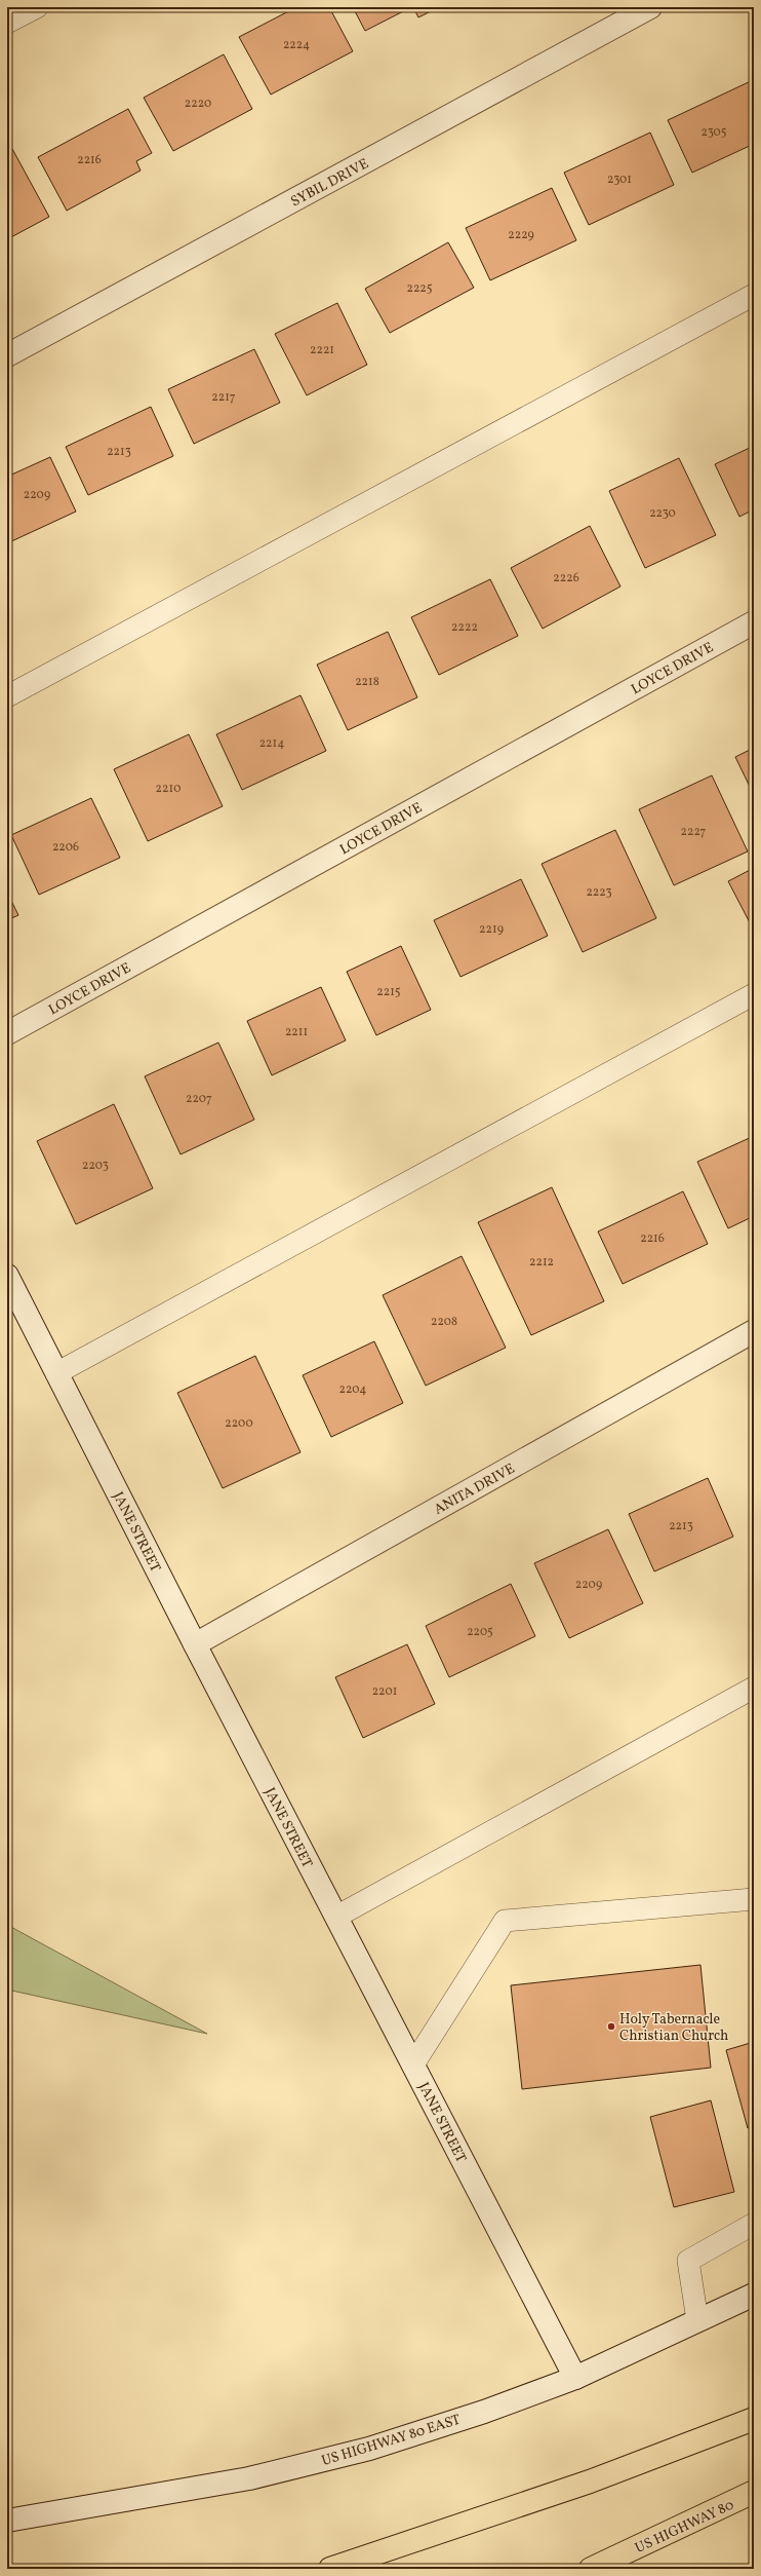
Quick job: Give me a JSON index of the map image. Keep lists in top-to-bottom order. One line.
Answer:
{"streets":{"highway":["US HIGHWAY 80"],"street":["SYBIL DRIVE","LOYCE DRIVE","ANITA DRIVE","JANE STREET","US HIGHWAY 80 EAST"]},"crossings":[["ANITA DRIVE","JANE STREET"],["JANE STREET","US HIGHWAY 80 EAST"]],"places":["Holy Tabernacle Christian Church"],"house_numbers":["2224","2220","2305","2216","2301","2229","2225","2221","2217","2213","2209","2230","2226","2222","2218","2214","2210","2227","2206","2223","2219","2215","2211","2207","2203","2216","2212","2208","2204","2200","2213","2209","2205","2201"]}
